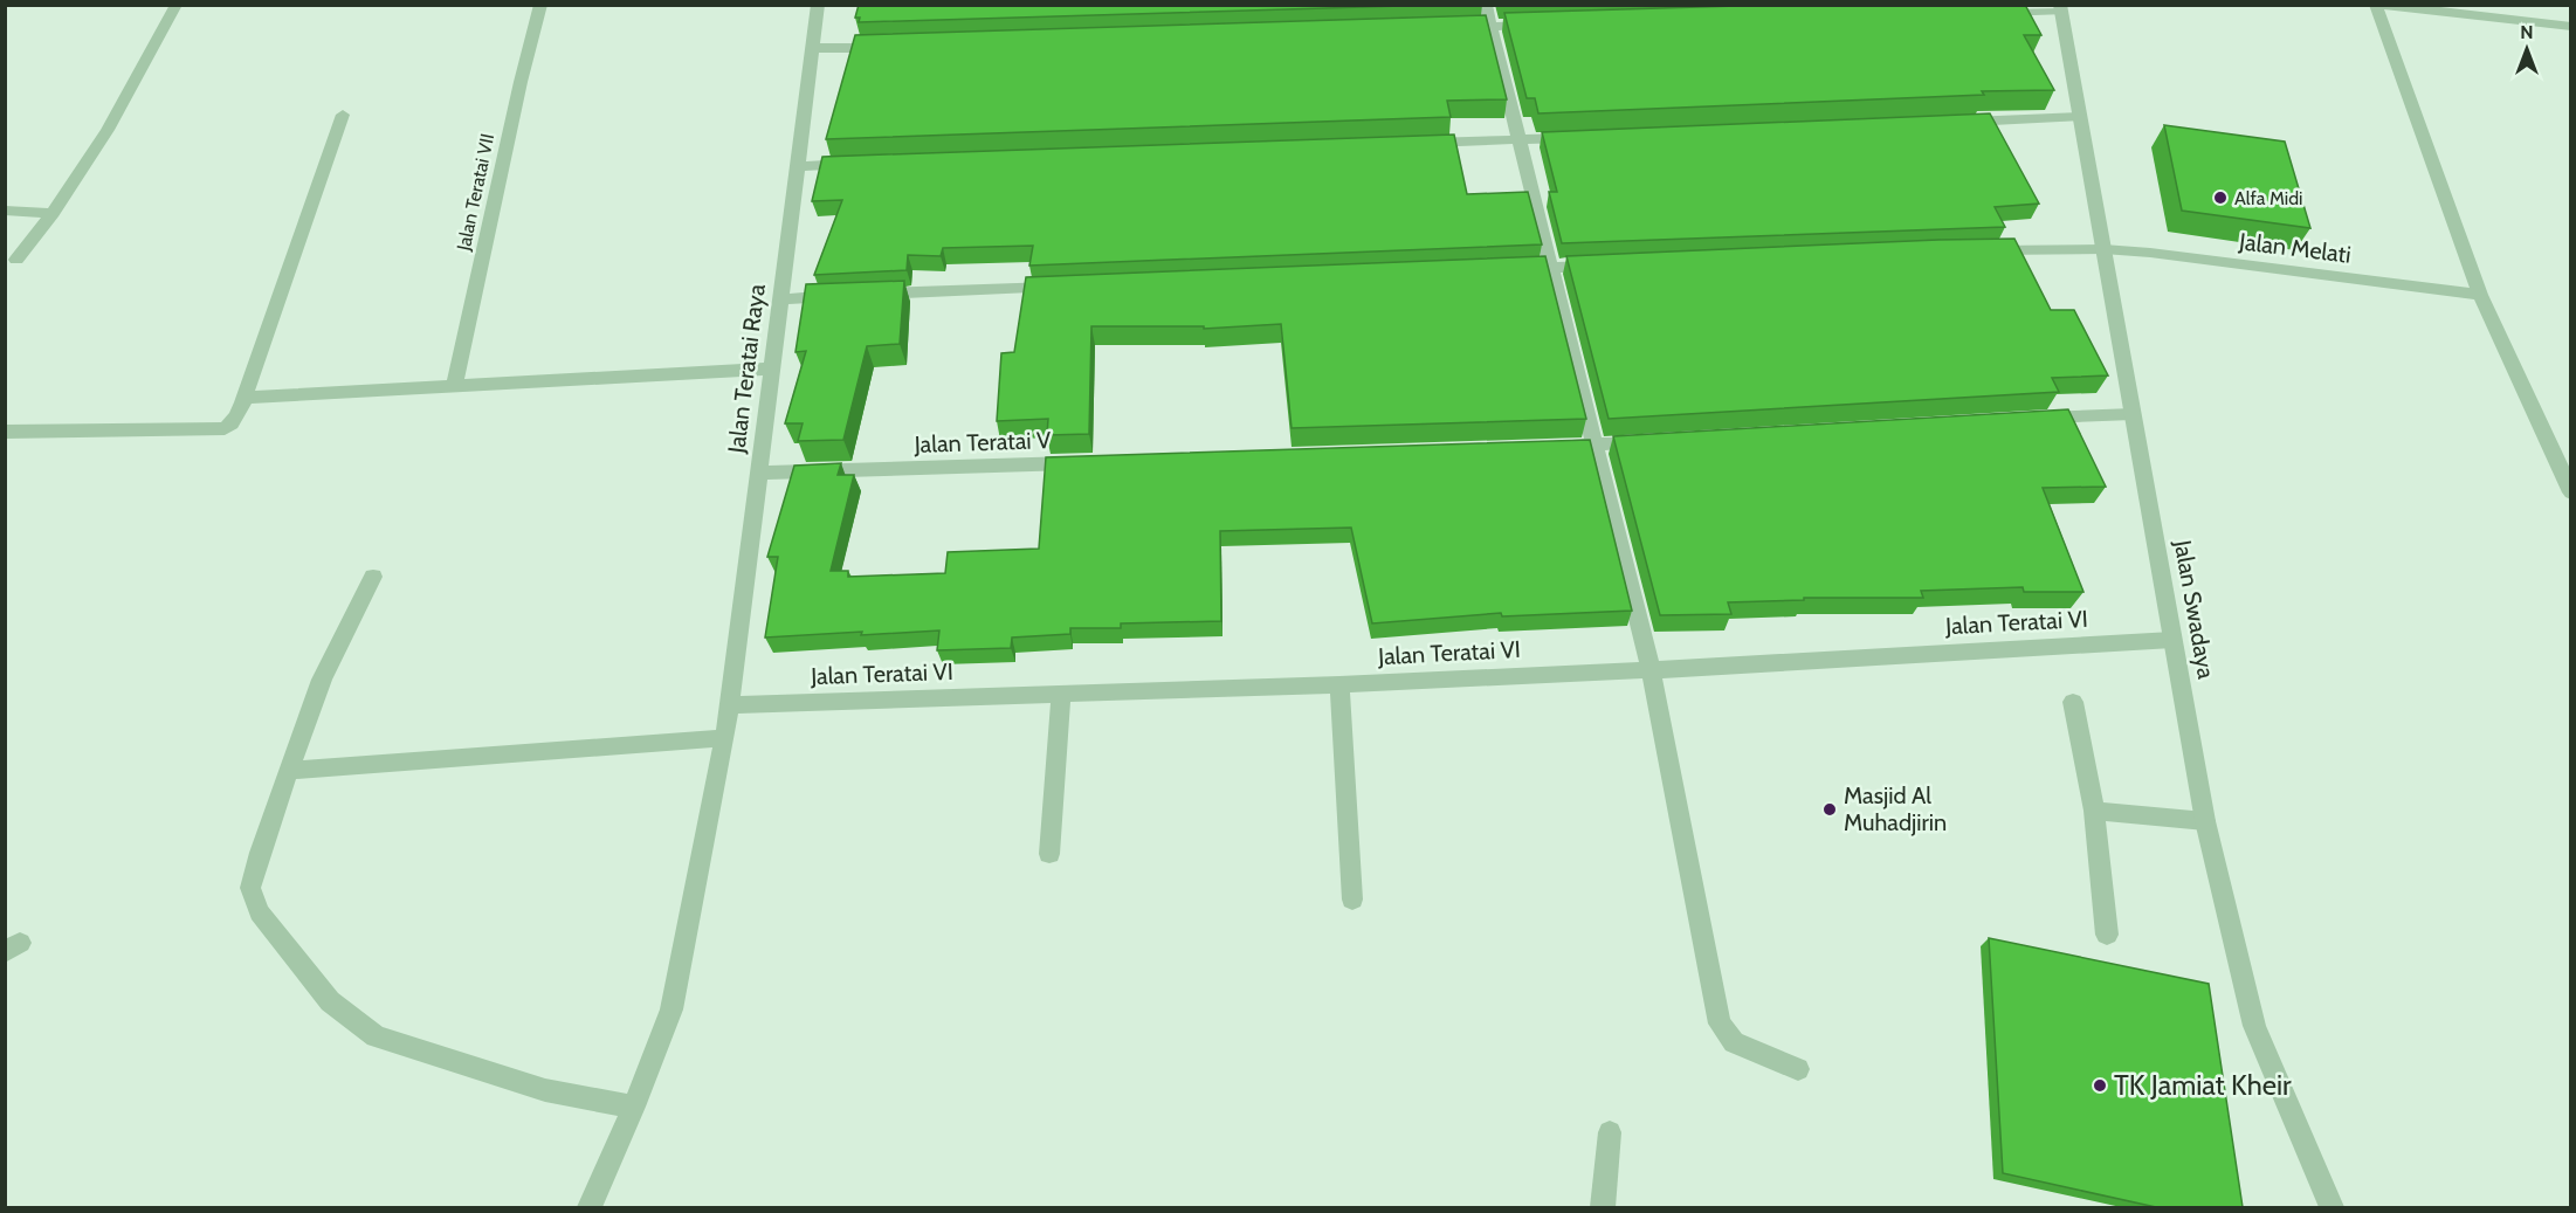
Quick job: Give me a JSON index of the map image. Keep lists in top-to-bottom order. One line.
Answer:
{"streets":{"street":["Jalan Teratai VII","Jalan Melati","Jalan Teratai Raya","Jalan Teratai V","Jalan Swadaya","Jalan Teratai VI"]},"crossings":[["Jalan Melati","Jalan Swadaya"],["Jalan Teratai Raya","Jalan Teratai V"],["Jalan Teratai Raya","Jalan Teratai VI"],["Jalan Swadaya","Jalan Teratai VI"]],"places":["Alfa Midi","Masjid Al Muhadjirin","TK Jamiat Kheir"],"north":"top"}
